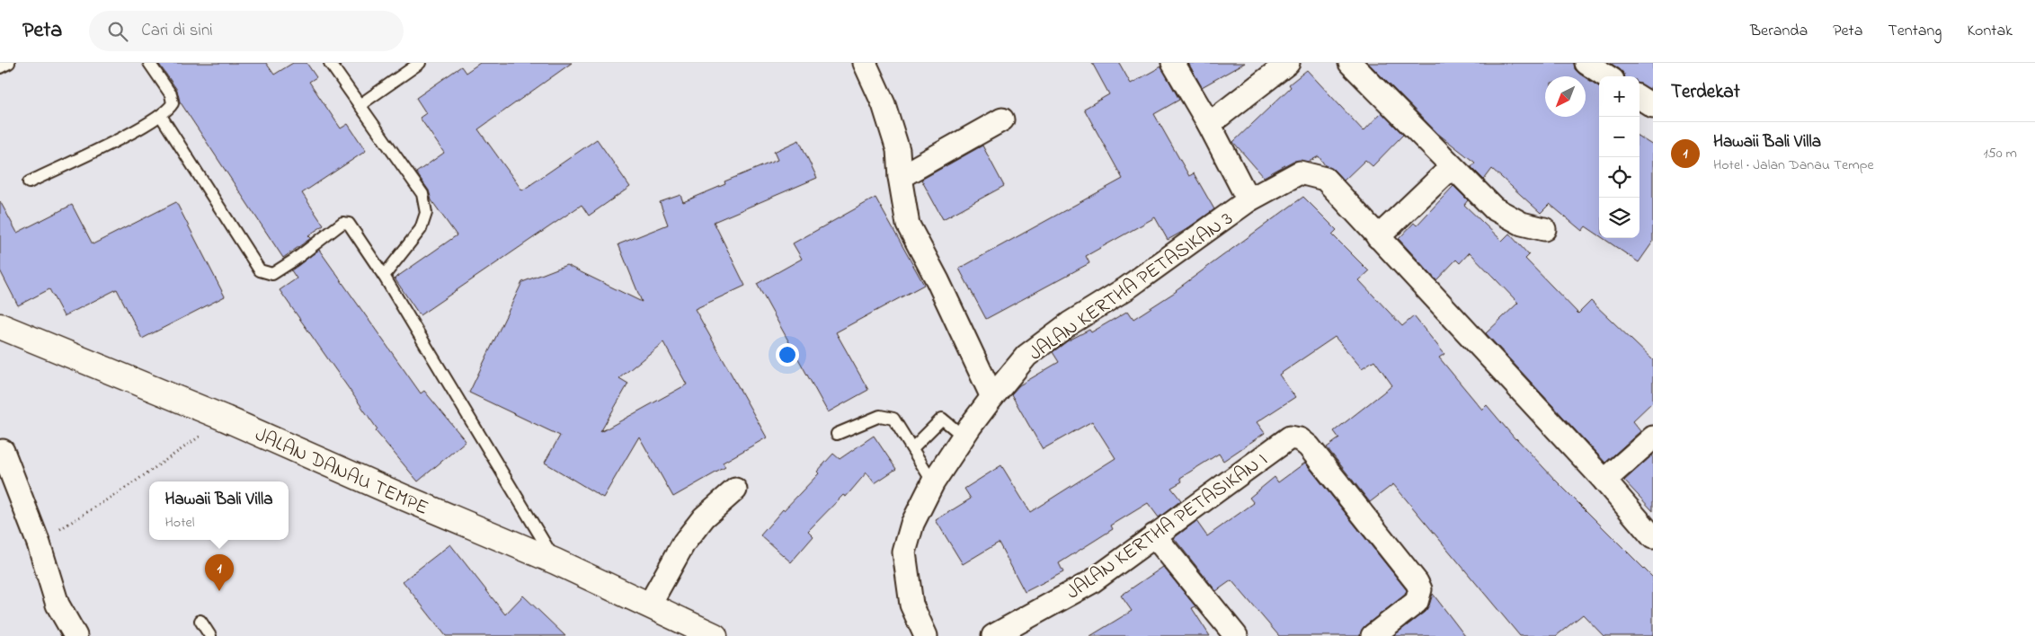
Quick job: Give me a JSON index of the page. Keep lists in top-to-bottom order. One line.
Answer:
{"streets":{"street":["JALAN KERTHA PETASIKAN 3","JALAN DANAU TEMPE","JALAN KERTHA PETASIKAN I"]},"north":"bottom left","page":{"header":"Peta","search":"Cari di sini","nav":["Beranda","Peta","Tentang","Kontak"],"heading":"Terdekat","map_buttons":["+","−"],"list":[{"mark":"1","name":"Hawaii Bali Villa","note":"Hotel · Jalan Danau Tempe","value":"150 m"}],"popup":["Hawaii Bali Villa","Hotel"],"pins":"1"}}
